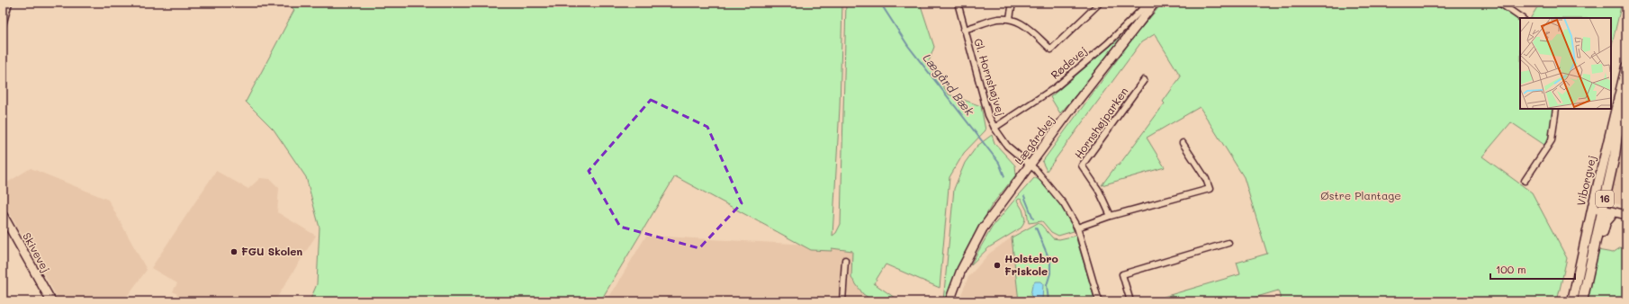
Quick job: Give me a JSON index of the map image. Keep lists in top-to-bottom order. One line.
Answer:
{"streets":{"main road":["Viborgvej","16"],"street":["Rødevej","Gl. Hornshøjvej","Hornshøjparken","Lægårdvej","Skivevej"]},"crossings":[["Rødevej","Gl. Hornshøjvej"],["Gl. Hornshøjvej","Lægårdvej"]],"water":["Lægård Bæk"],"parks":["Østre Plantage"],"places":["FGU Skolen","Holstebro Friskole"],"scale_bar":"100 m"}
